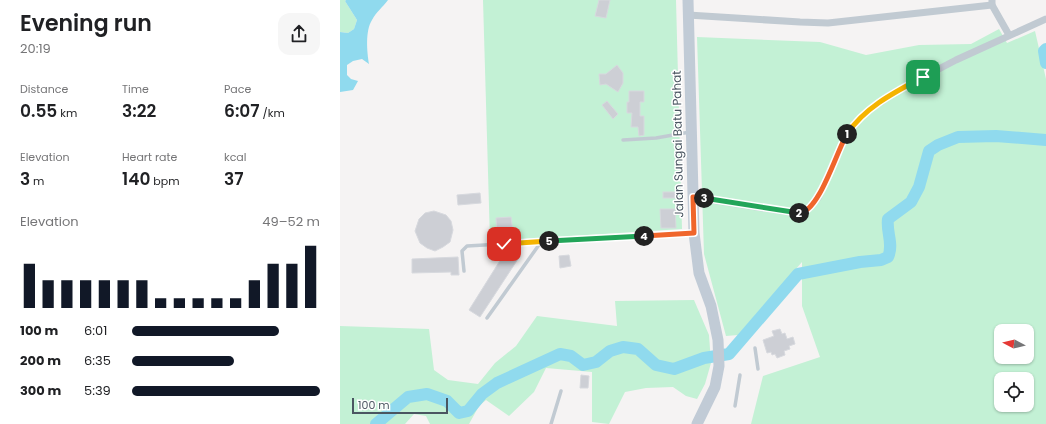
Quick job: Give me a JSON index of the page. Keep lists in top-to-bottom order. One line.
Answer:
{"streets":{"street":["Jalan Sungai Batu Pahat"]},"scale_bar":"100 m","north":"left","page":{"heading":["Evening run","20:19"],"stats":[["Distance","0.55 km"],["Time","3:22"],["Pace","6:07 /km"],["Elevation","3 m"],["Heart rate","140 bpm"],["kcal","37"]],"pins":["1","3","2","4","5"],"chart":["Elevation","49–52 m"],"list":[{"name":"100 m","note":"6:01"},{"name":"200 m","note":"6:35"},{"name":"300 m","note":"5:39"}],"scale":"100 m"}}
